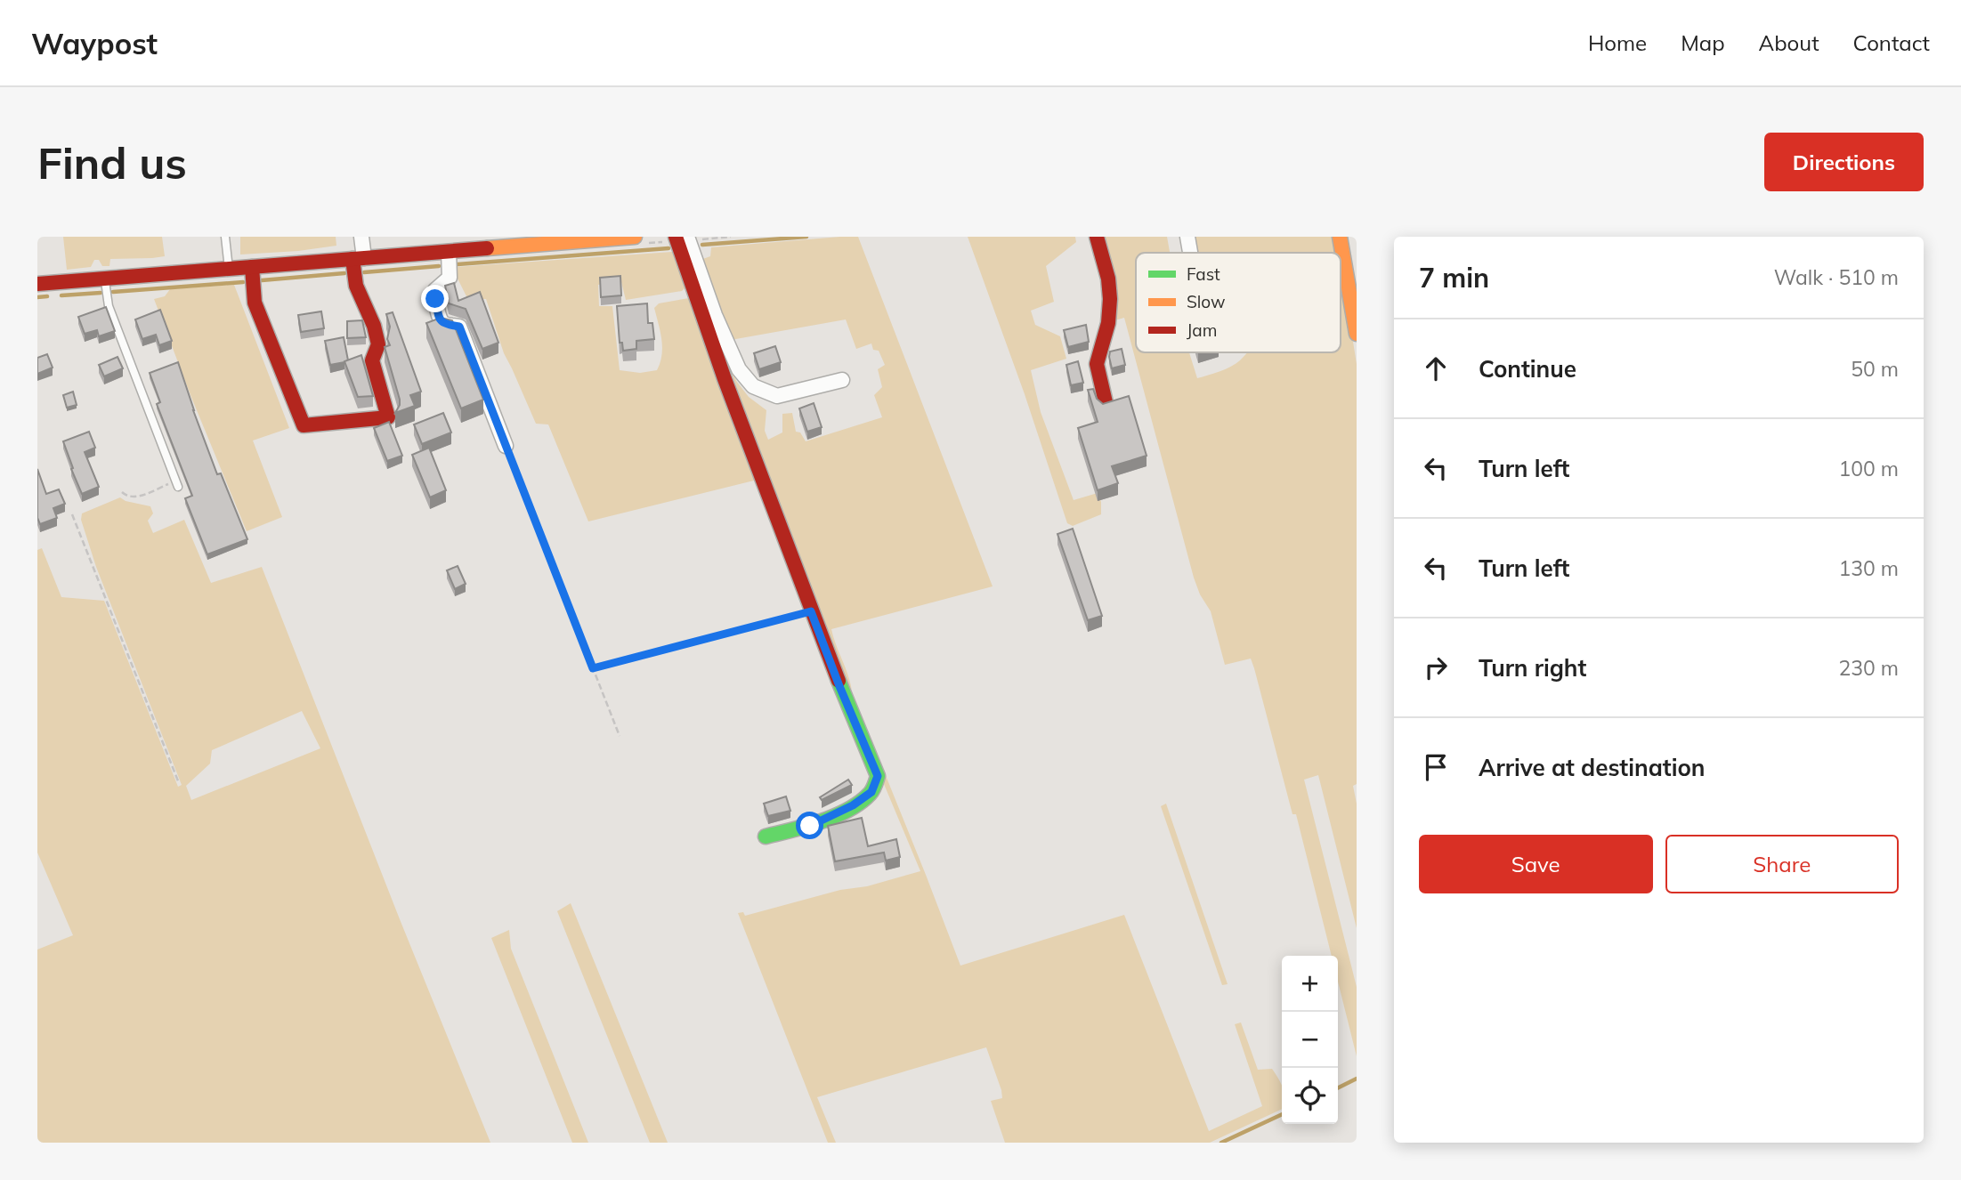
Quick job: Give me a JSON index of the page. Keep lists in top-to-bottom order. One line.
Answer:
{"legend":["Fast","Slow","Jam"],"page":{"header":"Waypost","nav":["Home","Map","About","Contact"],"buttons":["Directions",["Save","Share"]],"title":"Find us","heading":["7 min","Walk · 510 m"],"list":[["Continue","50 m"],["Turn left","100 m"],["Turn left","130 m"],["Turn right","230 m"],"Arrive at destination"],"map_buttons":["+","−"]}}
